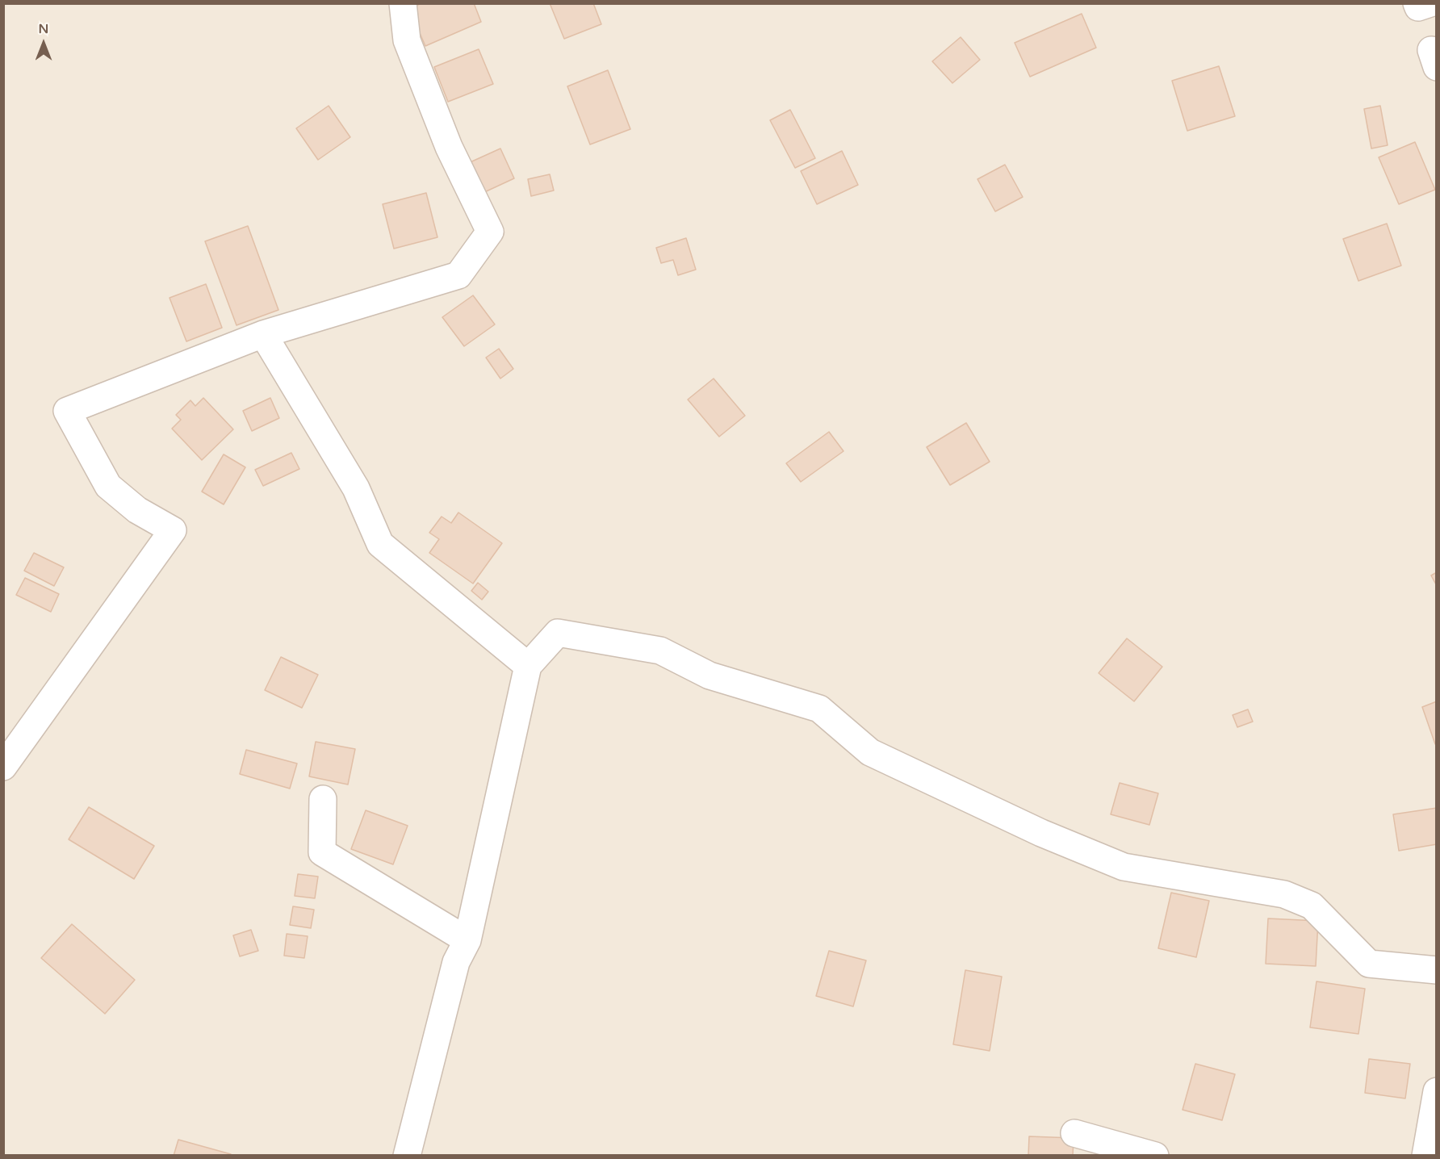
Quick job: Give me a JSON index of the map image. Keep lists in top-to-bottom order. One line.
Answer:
{"north":"top"}
